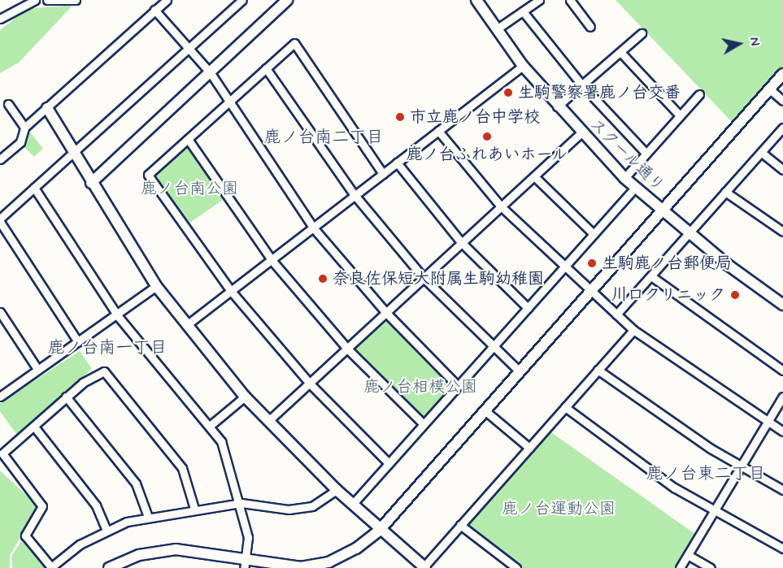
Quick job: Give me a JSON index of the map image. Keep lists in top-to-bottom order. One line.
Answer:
{"streets":{"street":["スクール通り"]},"districts":["鹿ノ台南二丁目","鹿ノ台南一丁目","鹿ノ台東二丁目"],"parks":["鹿ノ台南公園","鹿ノ台相模公園","鹿ノ台運動公園"],"places":["生駒警察署鹿ノ台交番","市立鹿ノ台中学校","鹿ノ台ふれあいホール","生駒鹿ノ台郵便局","奈良佐保短大附属生駒幼稚園","川口クリニック"],"north":"right"}
